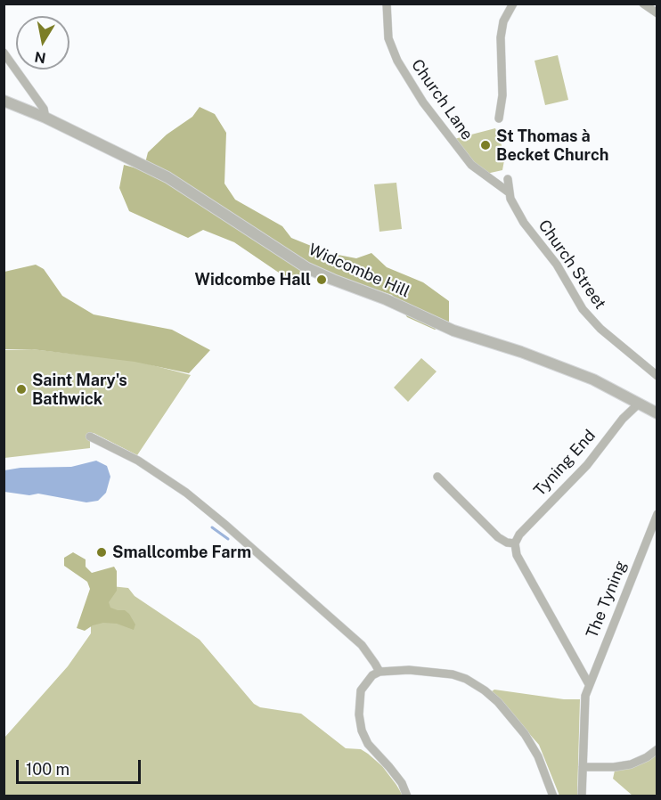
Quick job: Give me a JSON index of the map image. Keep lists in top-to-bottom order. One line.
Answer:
{"streets":{"street":["Church Lane","Church Street","Widcombe Hill","Tyning End","The Tyning"]},"crossings":[["Church Lane","Church Street"],["Widcombe Hill","Tyning End"]],"places":["St Thomas à Becket Church","Widcombe Hall","Saint Mary's Bathwick","Smallcombe Farm"],"scale_bar":"100 m","north":"bottom"}
